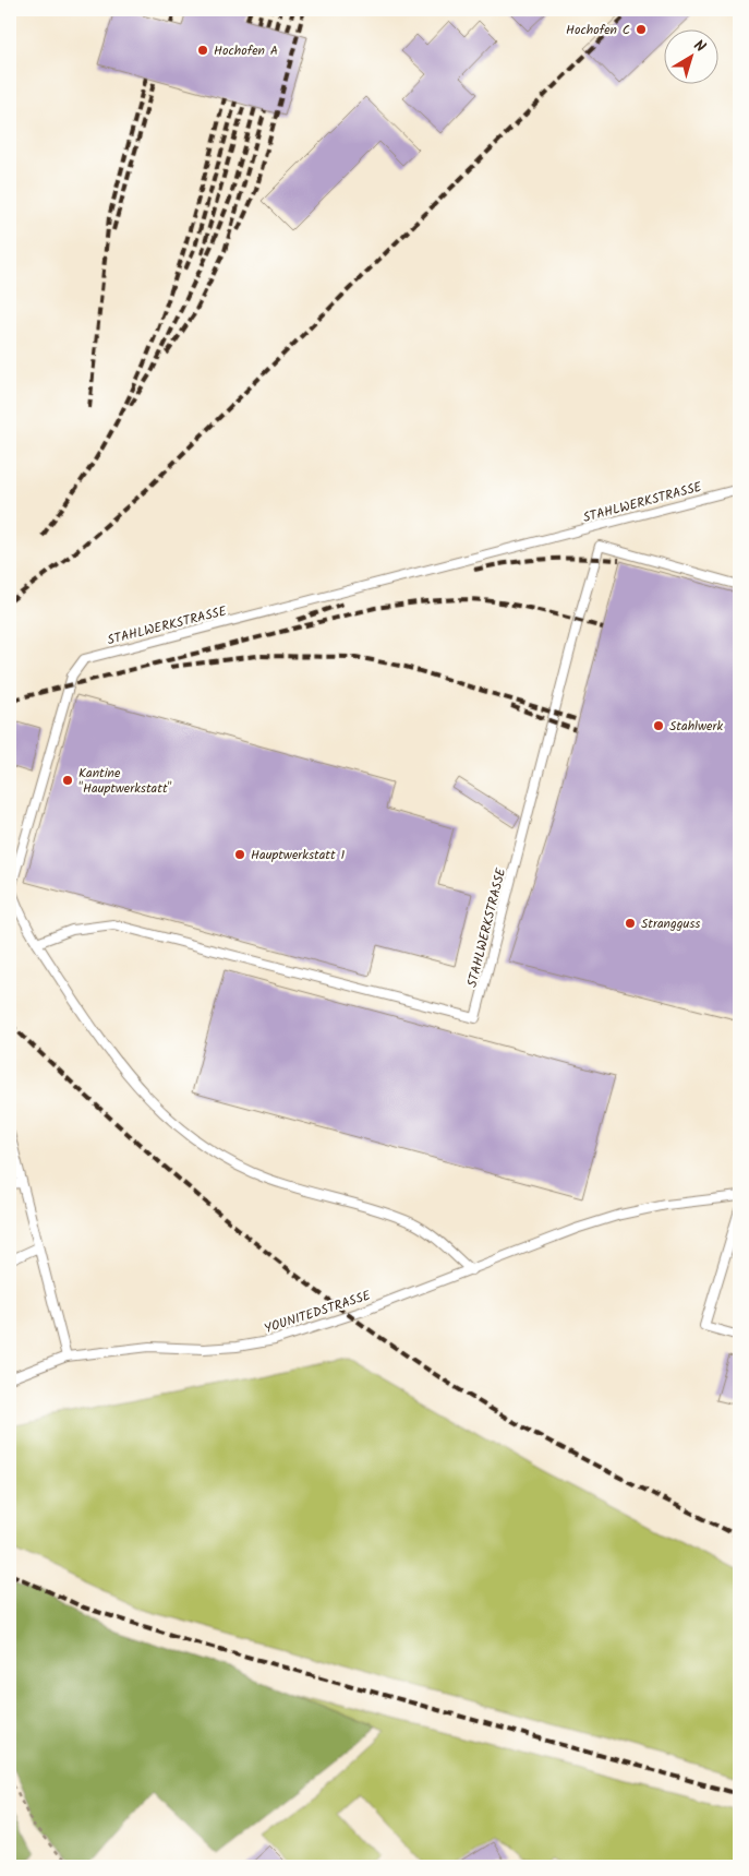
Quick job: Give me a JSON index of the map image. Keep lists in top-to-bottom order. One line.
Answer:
{"streets":{"lane":["STAHLWERKSTRASSE","YOUNITEDSTRASSE"]},"crossings":[["STAHLWERKSTRASSE","YOUNITEDSTRASSE"]],"places":["Hochofen C","Hochofen A","Stahlwerk","Kantine \"Hauptwerkstatt\"","Hauptwerkstatt 1","Strangguss"],"north":"top right"}
